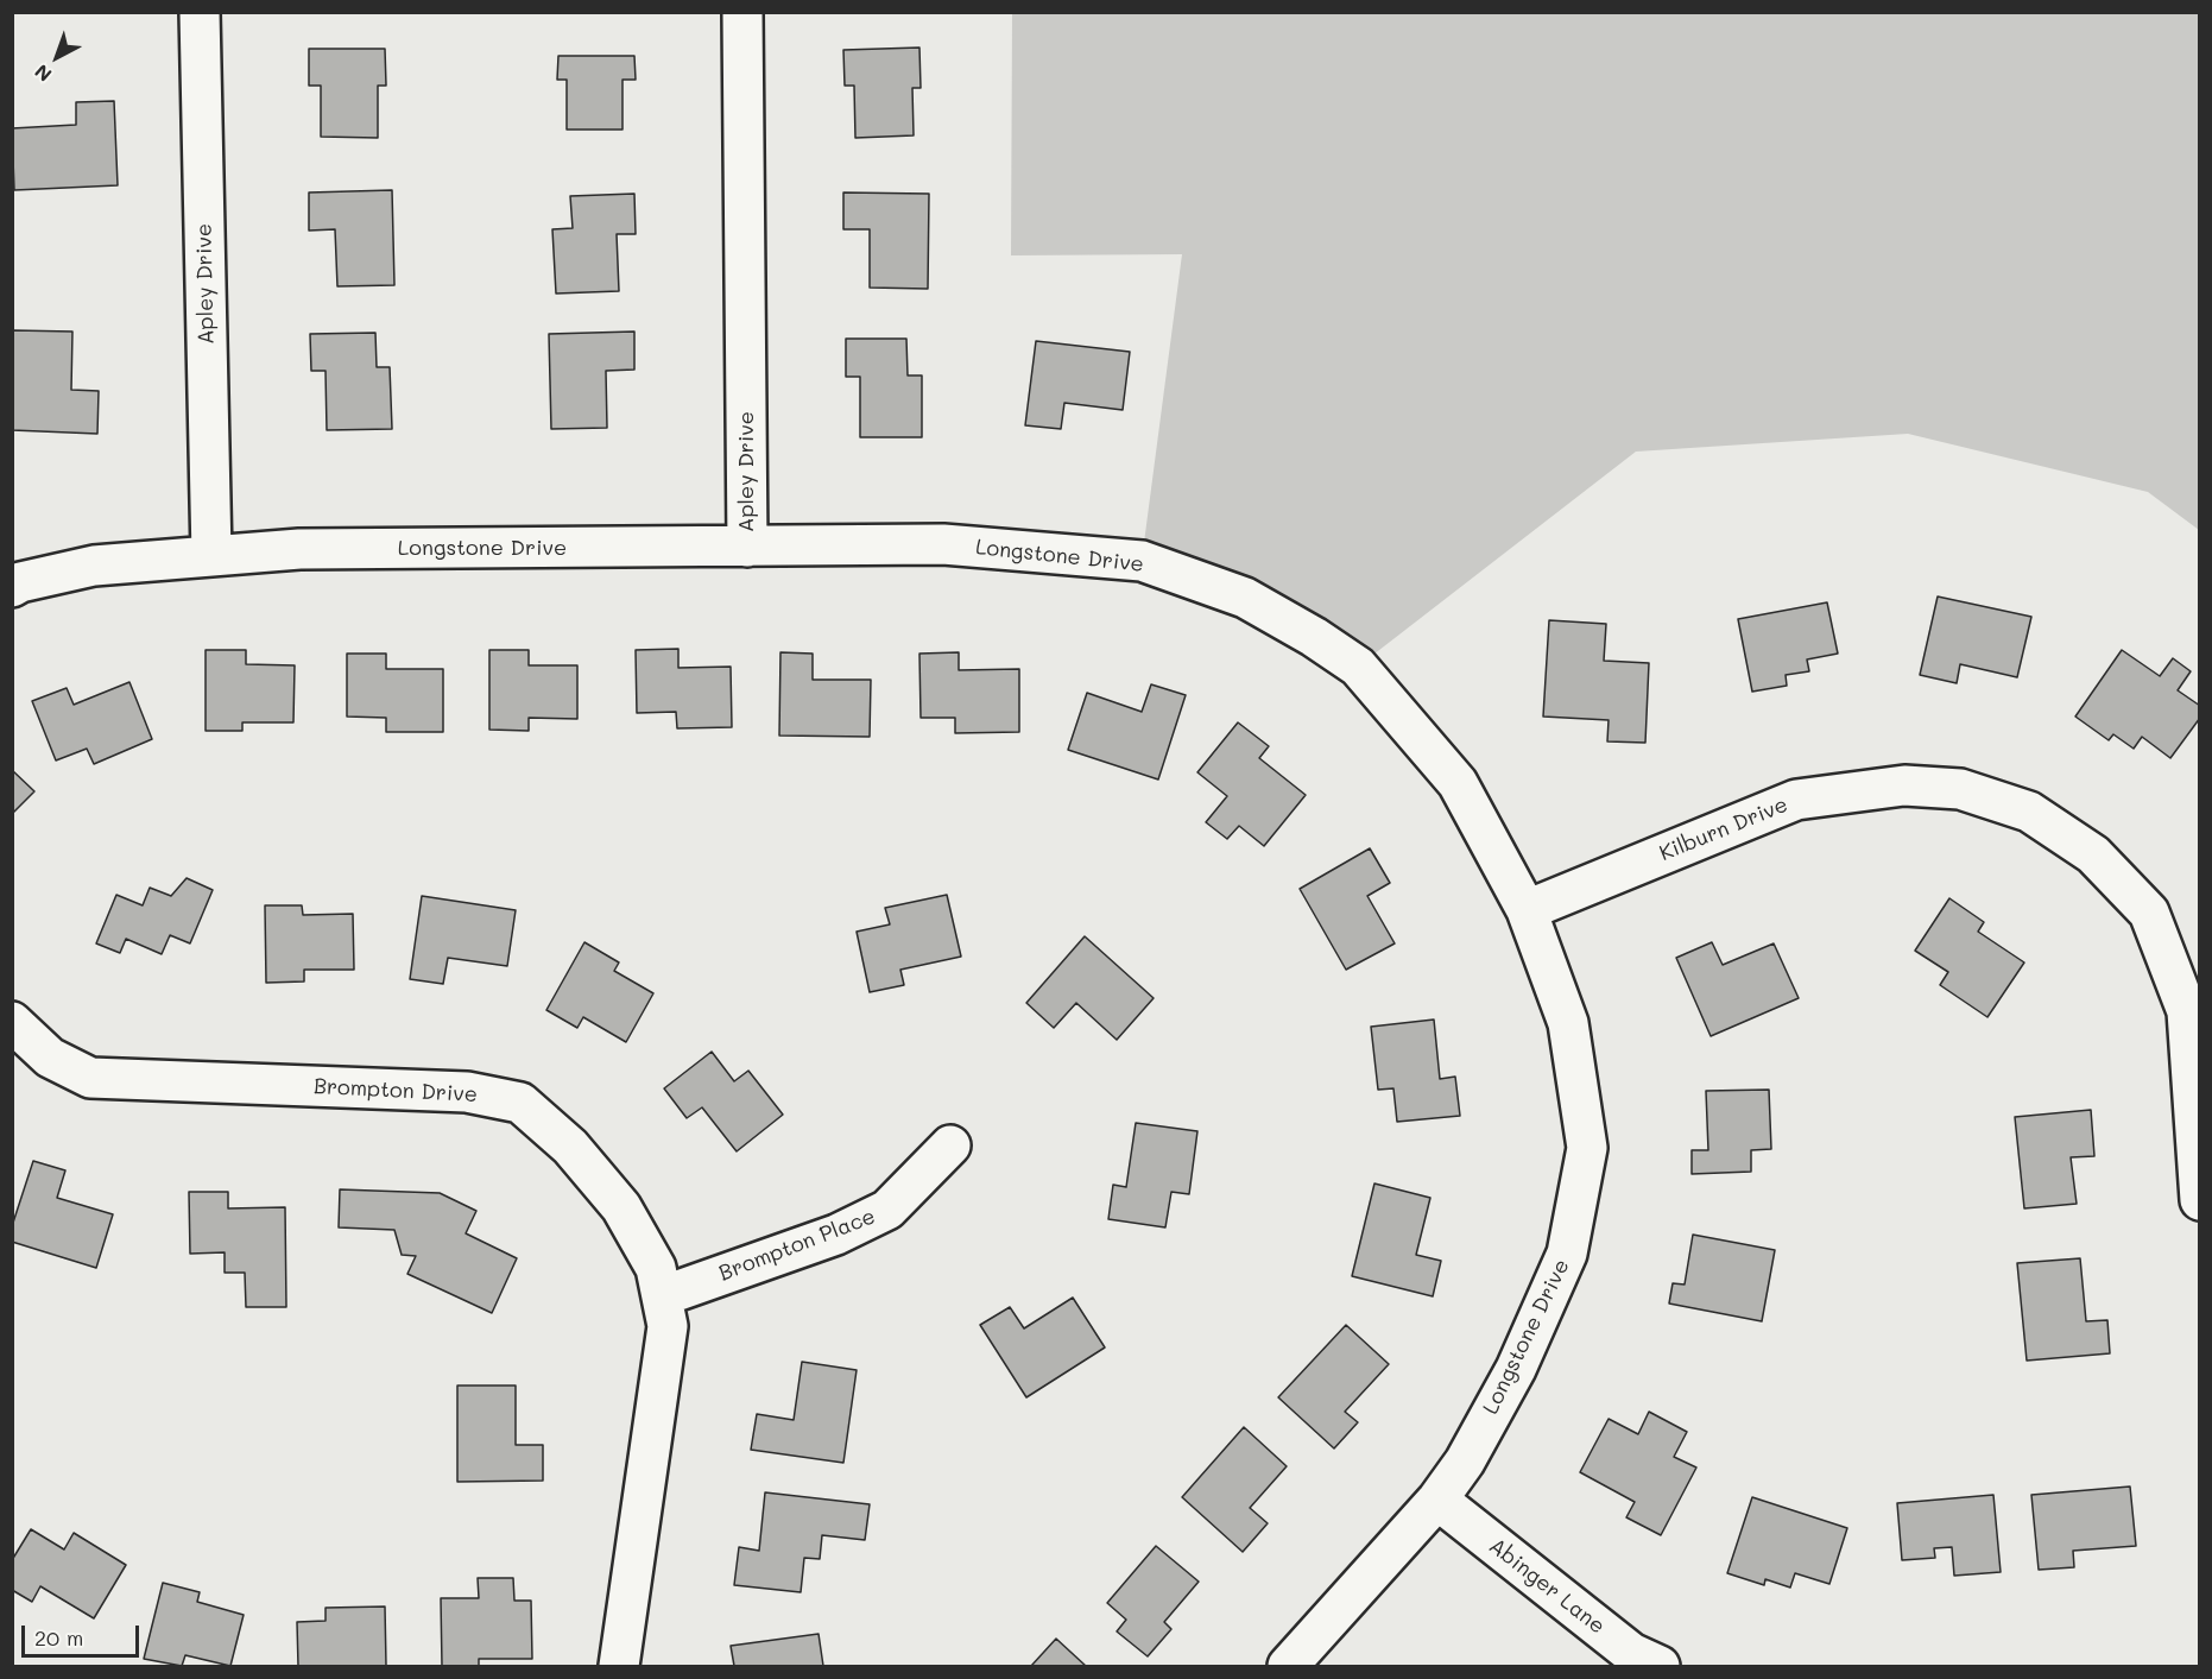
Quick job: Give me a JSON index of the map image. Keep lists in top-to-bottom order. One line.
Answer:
{"streets":{"street":["Apley Drive","Longstone Drive","Kilburn Drive","Brompton Drive","Brompton Place","Abinger Lane"]},"crossings":[["Apley Drive","Longstone Drive"],["Longstone Drive","Kilburn Drive"],["Longstone Drive","Abinger Lane"],["Brompton Drive","Brompton Place"]],"scale_bar":"20 m","north":"bottom left"}
